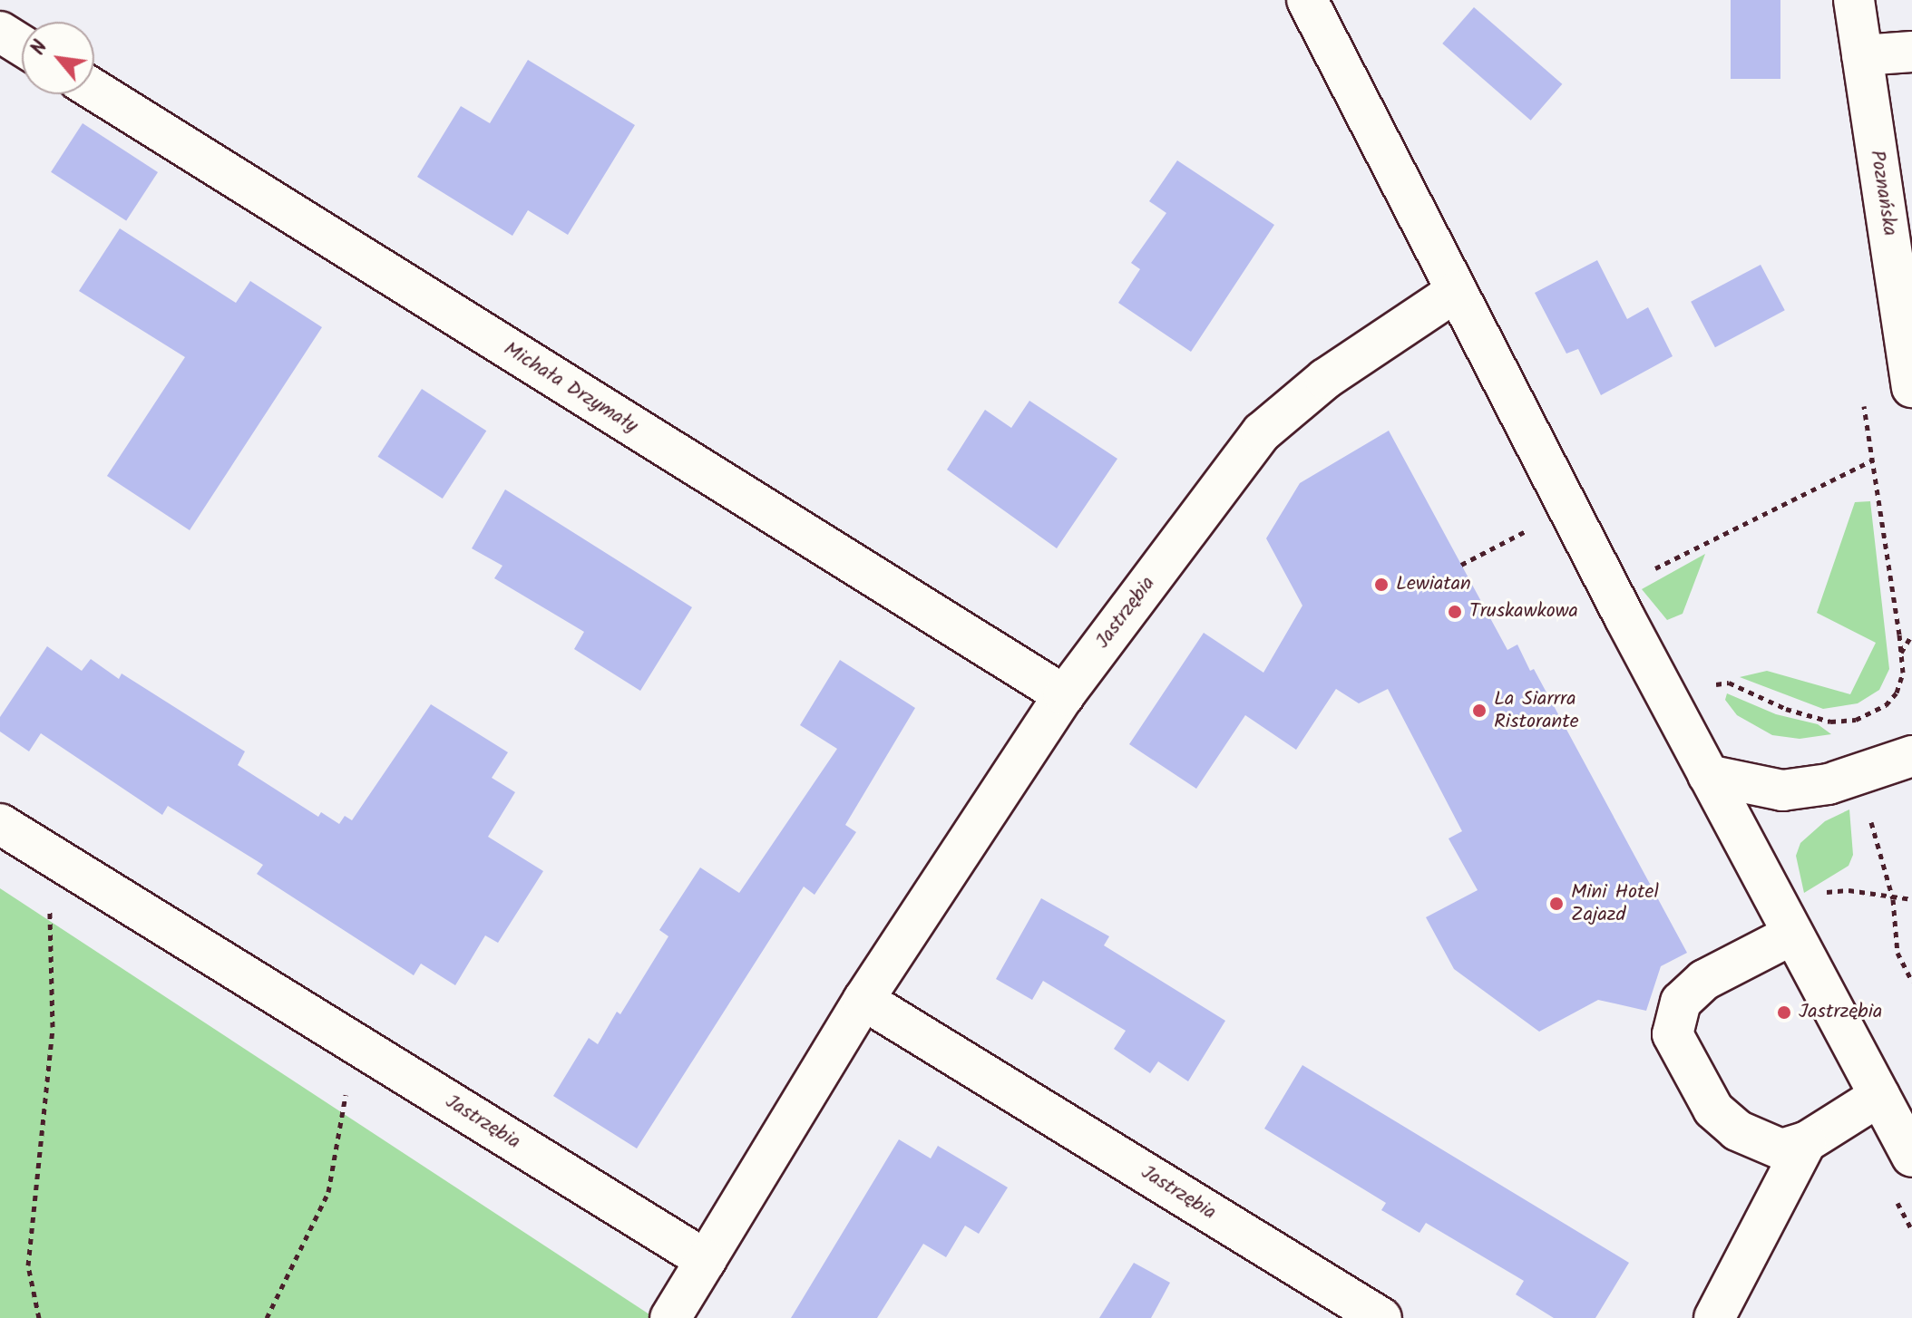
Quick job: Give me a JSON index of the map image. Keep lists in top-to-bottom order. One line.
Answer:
{"streets":{"street":["Poznańska","Michała Drzymały","Jastrzębia"]},"crossings":[["Michała Drzymały","Jastrzębia"]],"places":["Lewiatan","Truskawkowa","La Siarrra Ristorante","Mini Hotel Zajazd","Jastrzębia"],"north":"top left"}
